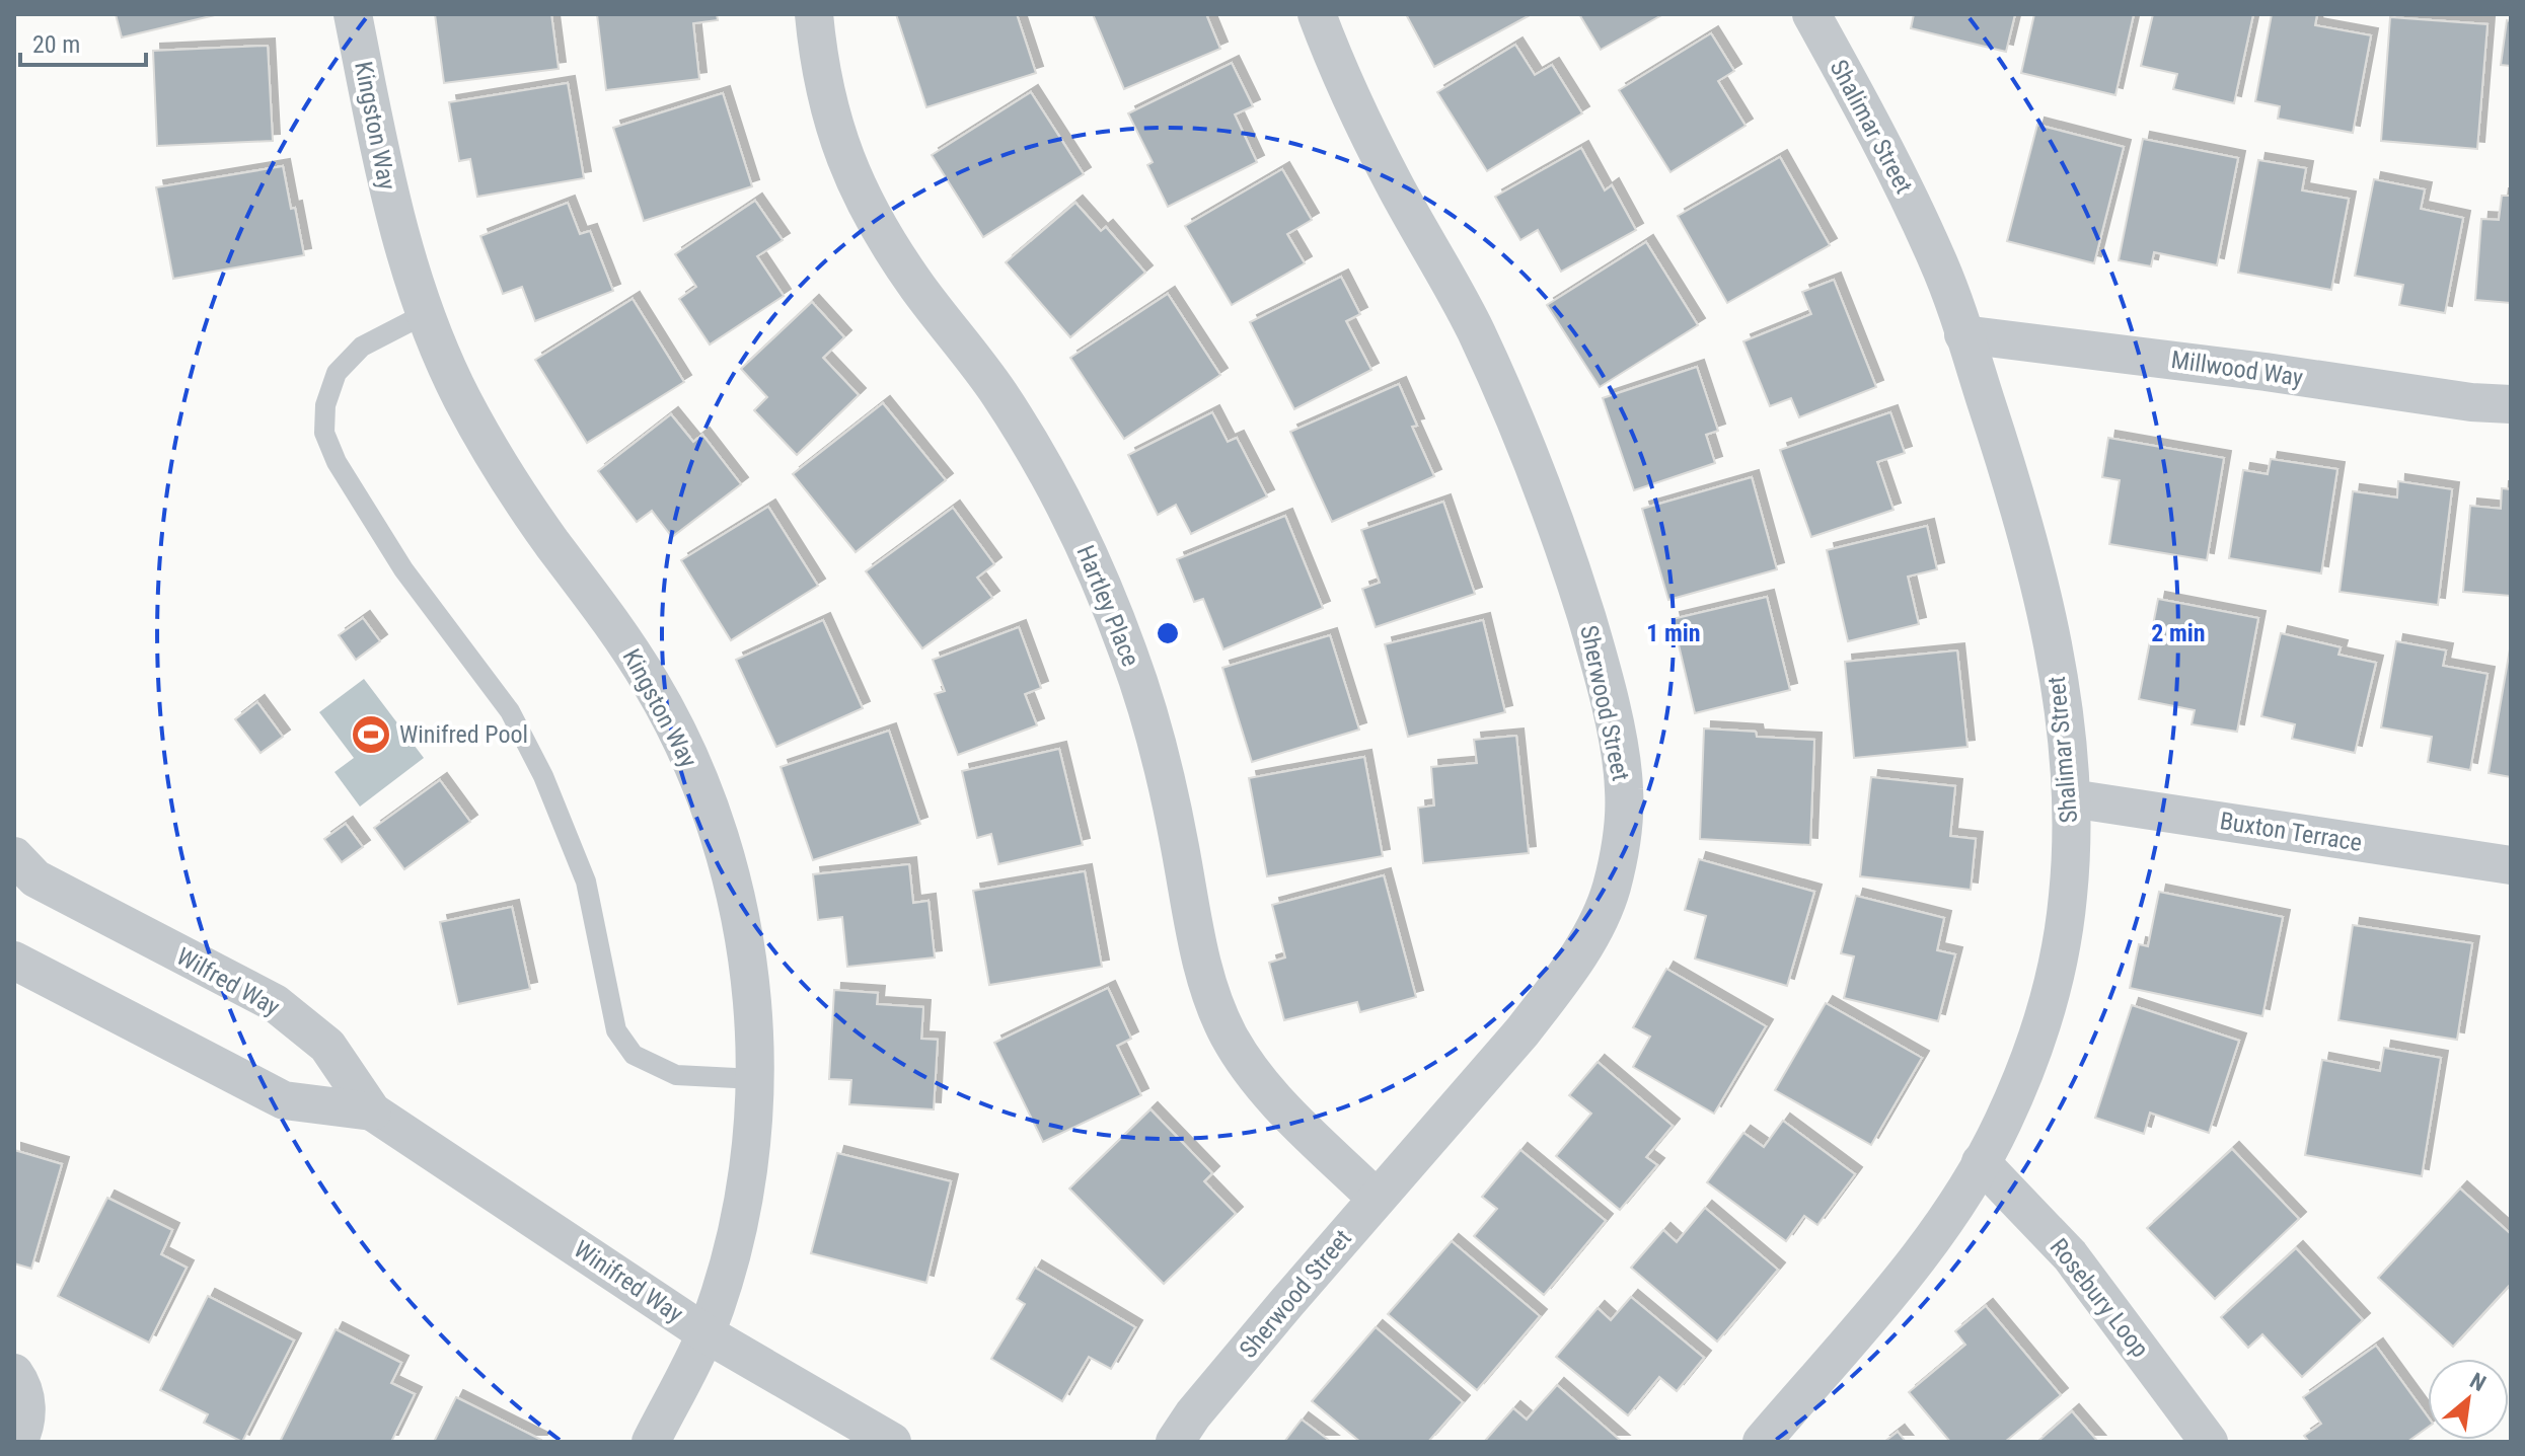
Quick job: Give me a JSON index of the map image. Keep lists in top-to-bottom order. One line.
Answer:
{"streets":{"street":["Kingston Way","Shalimar Street","Millwood Way","Hartley Place","Sherwood Street","Buxton Terrace","Wilfred Way","Winifred Way","Rosebury Loop"]},"crossings":[["Kingston Way","Winifred Way"],["Shalimar Street","Millwood Way"],["Shalimar Street","Buxton Terrace"],["Shalimar Street","Rosebury Loop"],["Hartley Place","Sherwood Street"],["Wilfred Way","Winifred Way"]],"places":{"sports":["Winifred Pool"]},"scale_bar":"20 m","north":"top right","rings":["1 min","2 min"]}
